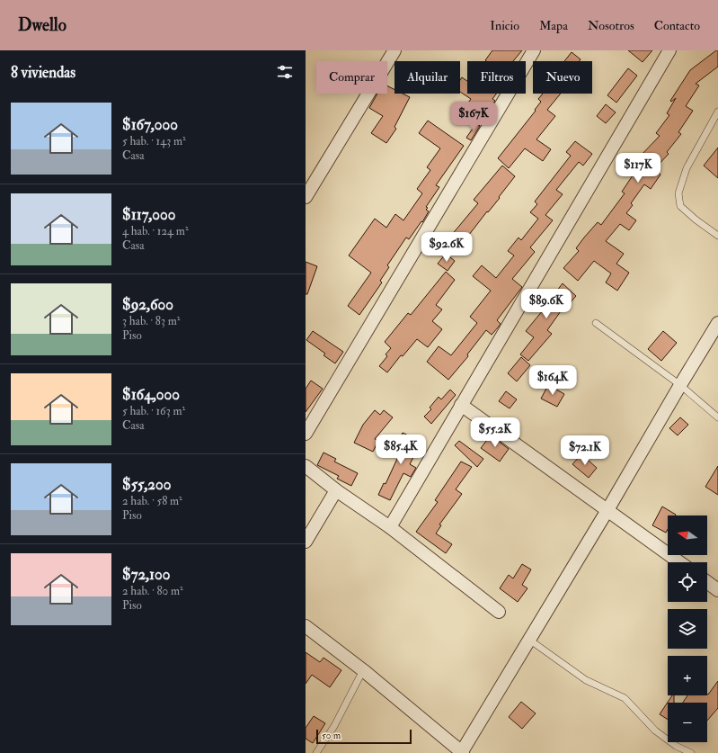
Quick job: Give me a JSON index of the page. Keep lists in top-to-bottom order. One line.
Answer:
{"scale_bar":"50 m","north":"left","page":{"header":"Dwello","nav":["Inicio","Mapa","Nosotros","Contacto"],"heading":"8 viviendas","chip":["Comprar","Alquilar","Filtros","Nuevo"],"list":[{"name":"$167,000","note":"5 hab. · 143 m² · Casa"},{"name":"$117,000","note":"4 hab. · 124 m² · Casa"},{"name":"$92,600","note":"3 hab. · 83 m² · Piso"},{"name":"$164,000","note":"5 hab. · 163 m² · Casa"},{"name":"$55,200","note":"2 hab. · 58 m² · Piso"},{"name":"$72,100","note":"2 hab. · 80 m² · Piso"}],"price":["$167K","$117K","$92.6K","$89.6K","$164K","$55.2K","$85.4K","$72.1K"],"map_buttons":["+","−"],"scale":"50 m"}}
